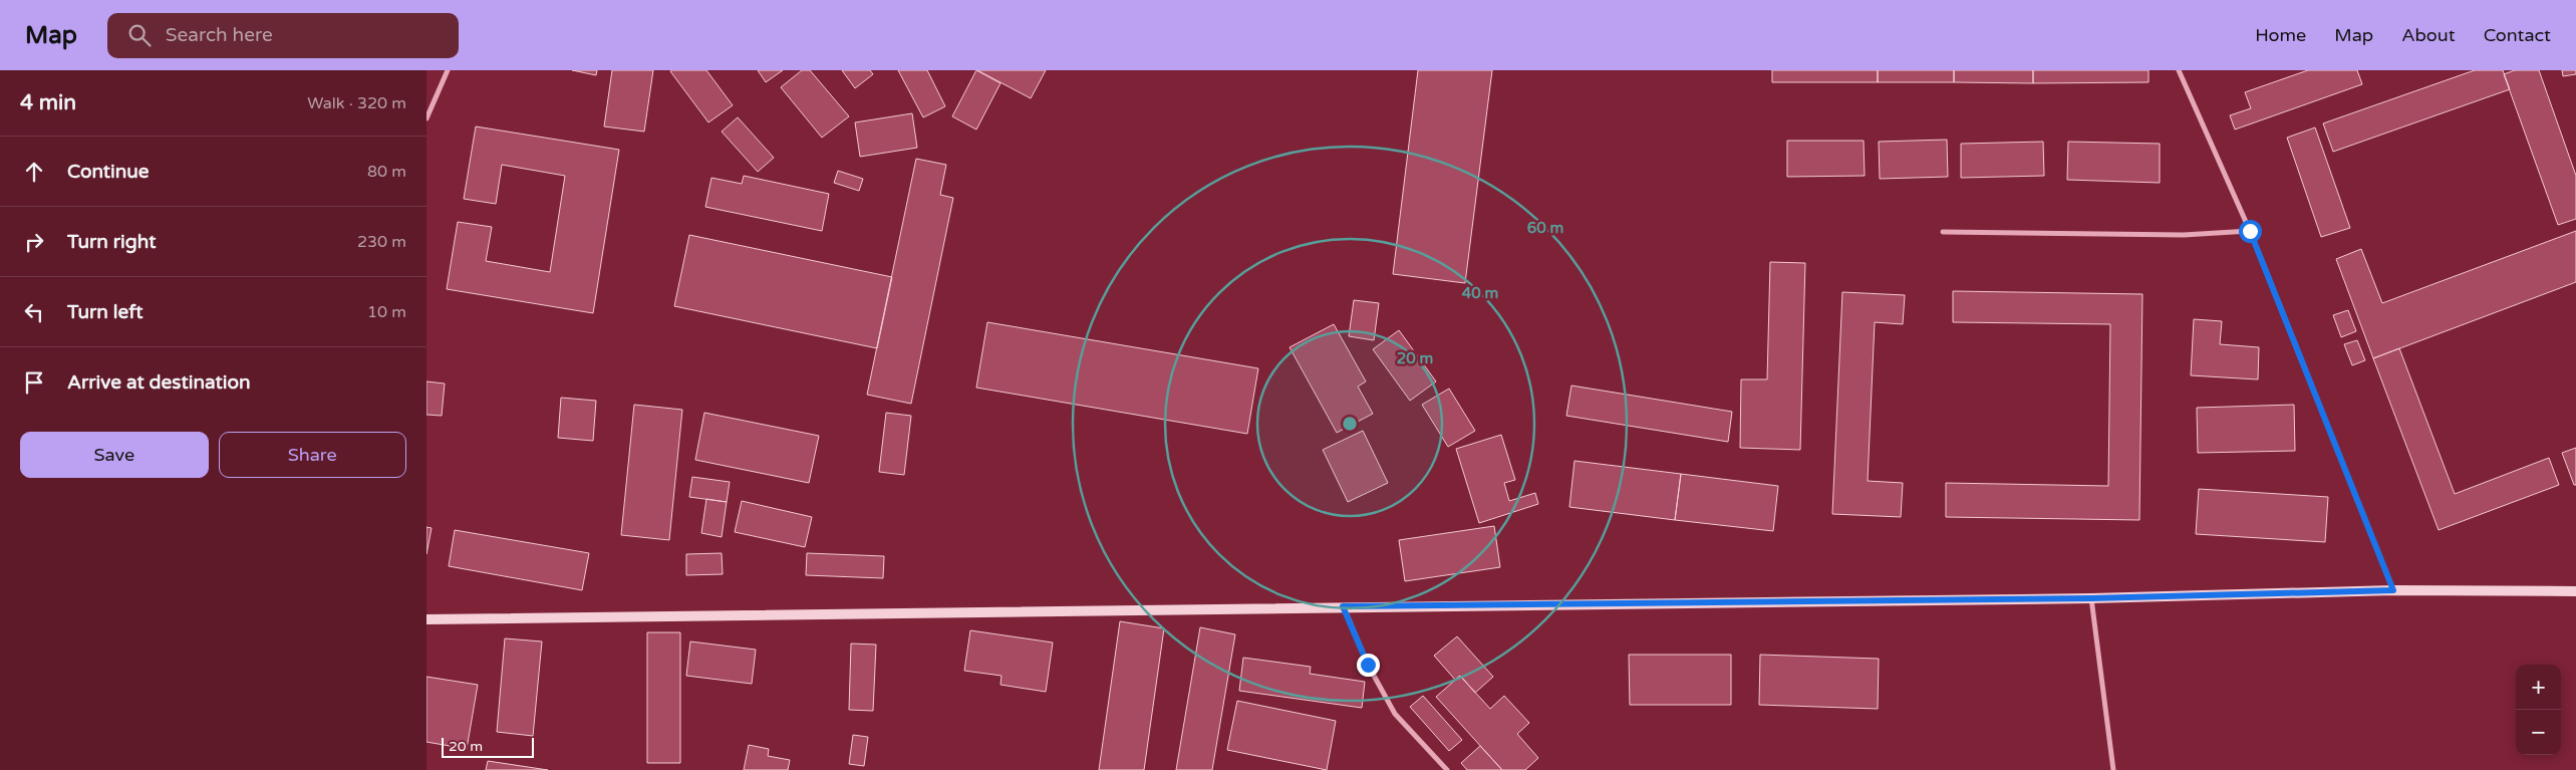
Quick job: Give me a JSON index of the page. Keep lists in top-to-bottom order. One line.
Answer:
{"scale_bar":"20 m","page":{"header":"Map","search":"Search here","nav":["Home","Map","About","Contact"],"heading":["4 min","Walk · 320 m"],"list":[["Continue","80 m"],["Turn right","230 m"],["Turn left","10 m"],"Arrive at destination"],"buttons":["Save","Share"],"map_buttons":["+","−"],"scale":"20 m"},"rings":["60 m","40 m","20 m"]}
